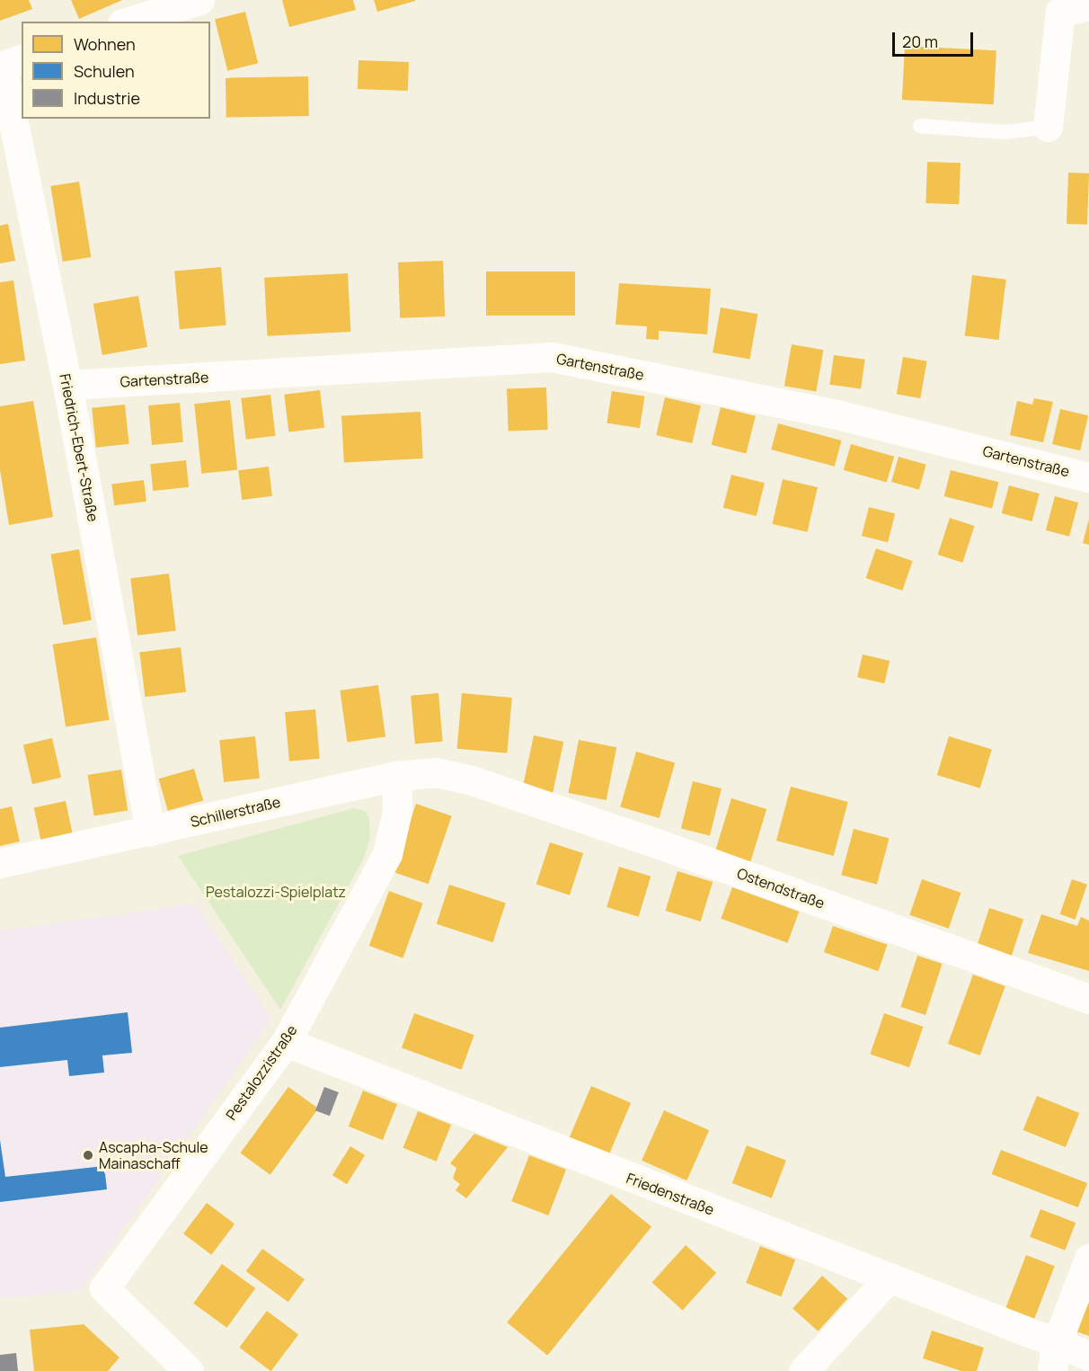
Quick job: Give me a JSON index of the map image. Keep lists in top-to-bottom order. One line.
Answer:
{"streets":{"street":["Gartenstraße","Friedrich-Ebert-Straße","Schillerstraße","Ostendstraße","Pestalozzistraße","Friedenstraße"]},"crossings":[["Gartenstraße","Friedrich-Ebert-Straße"],["Friedrich-Ebert-Straße","Schillerstraße"],["Schillerstraße","Ostendstraße"],["Schillerstraße","Pestalozzistraße"],["Pestalozzistraße","Friedenstraße"]],"parks":["Pestalozzi-Spielplatz"],"places":["Ascapha-Schule Mainaschaff"],"legend":["Wohnen","Schulen","Industrie"],"scale_bar":"20 m"}
